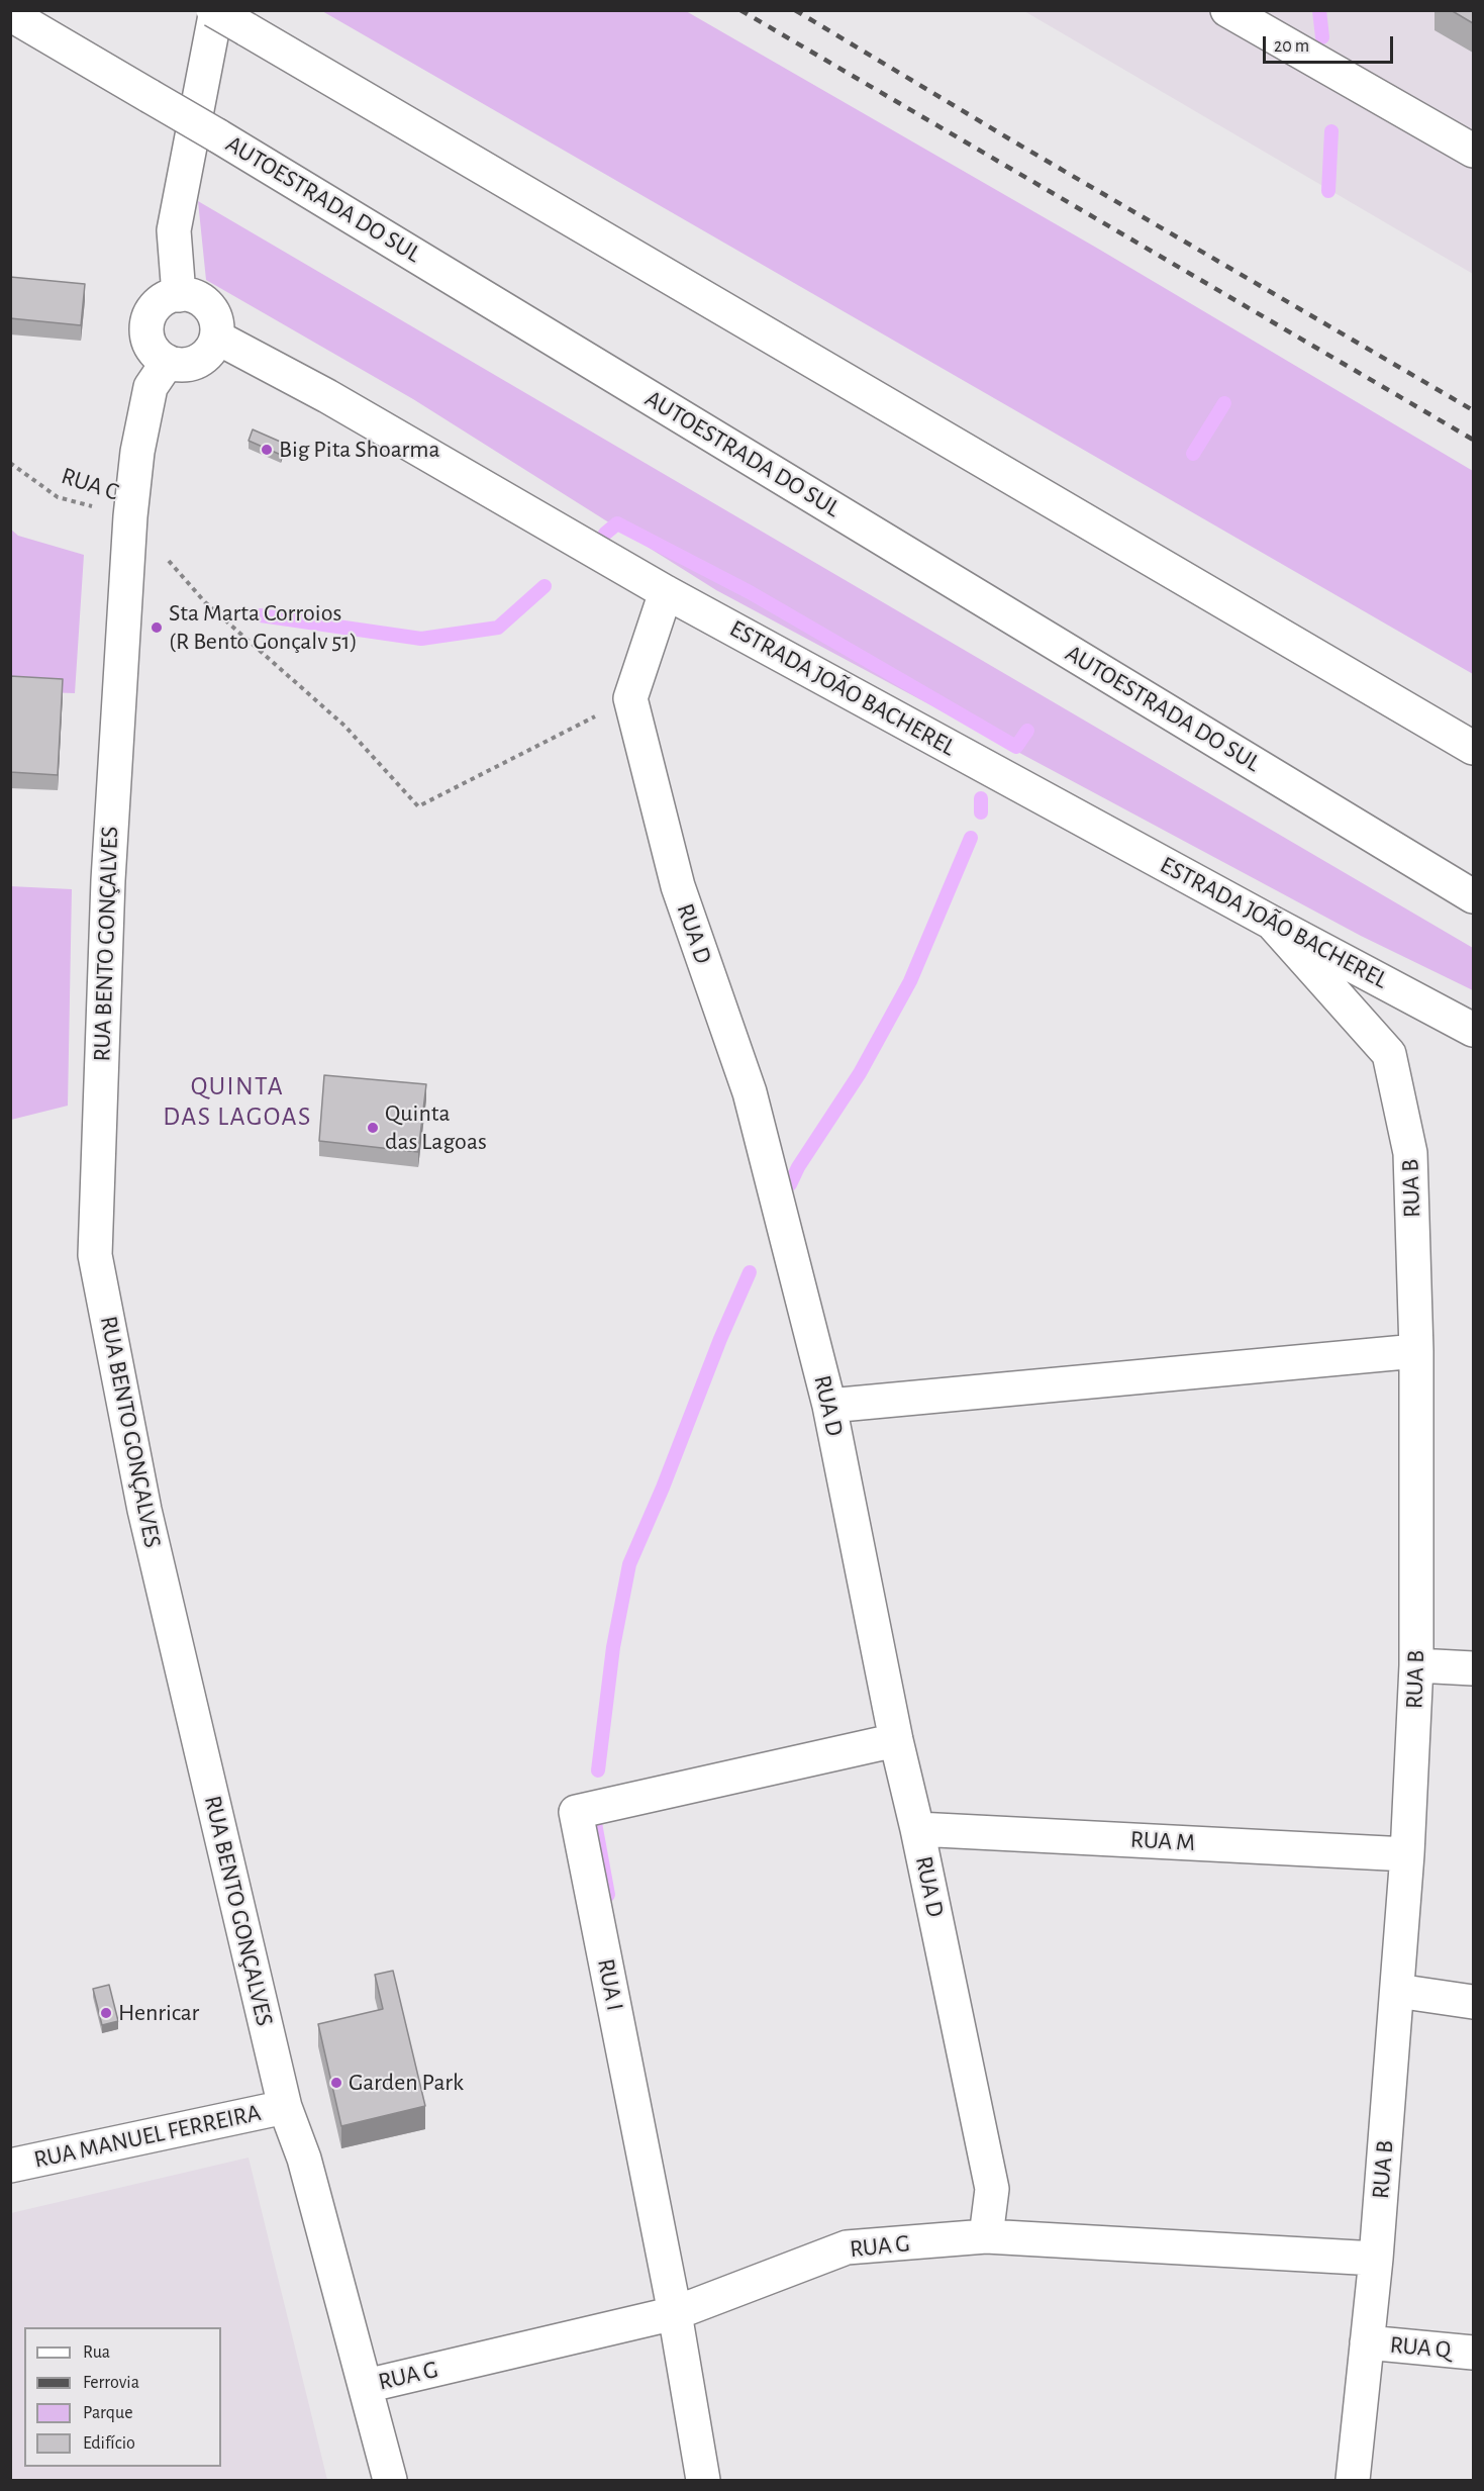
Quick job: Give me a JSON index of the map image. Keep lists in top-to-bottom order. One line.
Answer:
{"streets":{"main road":["AUTOESTRADA DO SUL","ESTRADA JOÃO BACHEREL","RUA D","RUA BENTO GONÇALVES","RUA B","RUA M","RUA I","RUA MANUEL FERREIRA","RUA G","RUA Q"],"path":["RUA C"]},"crossings":[["RUA C","RUA BENTO GONÇALVES"],["ESTRADA JOÃO BACHEREL","RUA BENTO GONÇALVES"],["ESTRADA JOÃO BACHEREL","RUA B"],["RUA D","RUA M"],["RUA D","RUA I"],["RUA D","RUA G"],["RUA BENTO GONÇALVES","RUA MANUEL FERREIRA"],["RUA BENTO GONÇALVES","RUA G"],["RUA B","RUA M"],["RUA B","RUA G"],["RUA B","RUA Q"],["RUA I","RUA G"]],"districts":["QUINTA DAS LAGOAS"],"places":["Big Pita Shoarma","Sta Marta Corroios (R Bento Gonçalv 51)","Quinta das Lagoas","Henricar","Garden Park"],"legend":["Rua","Ferrovia","Parque","Edifício"],"scale_bar":"20 m"}
